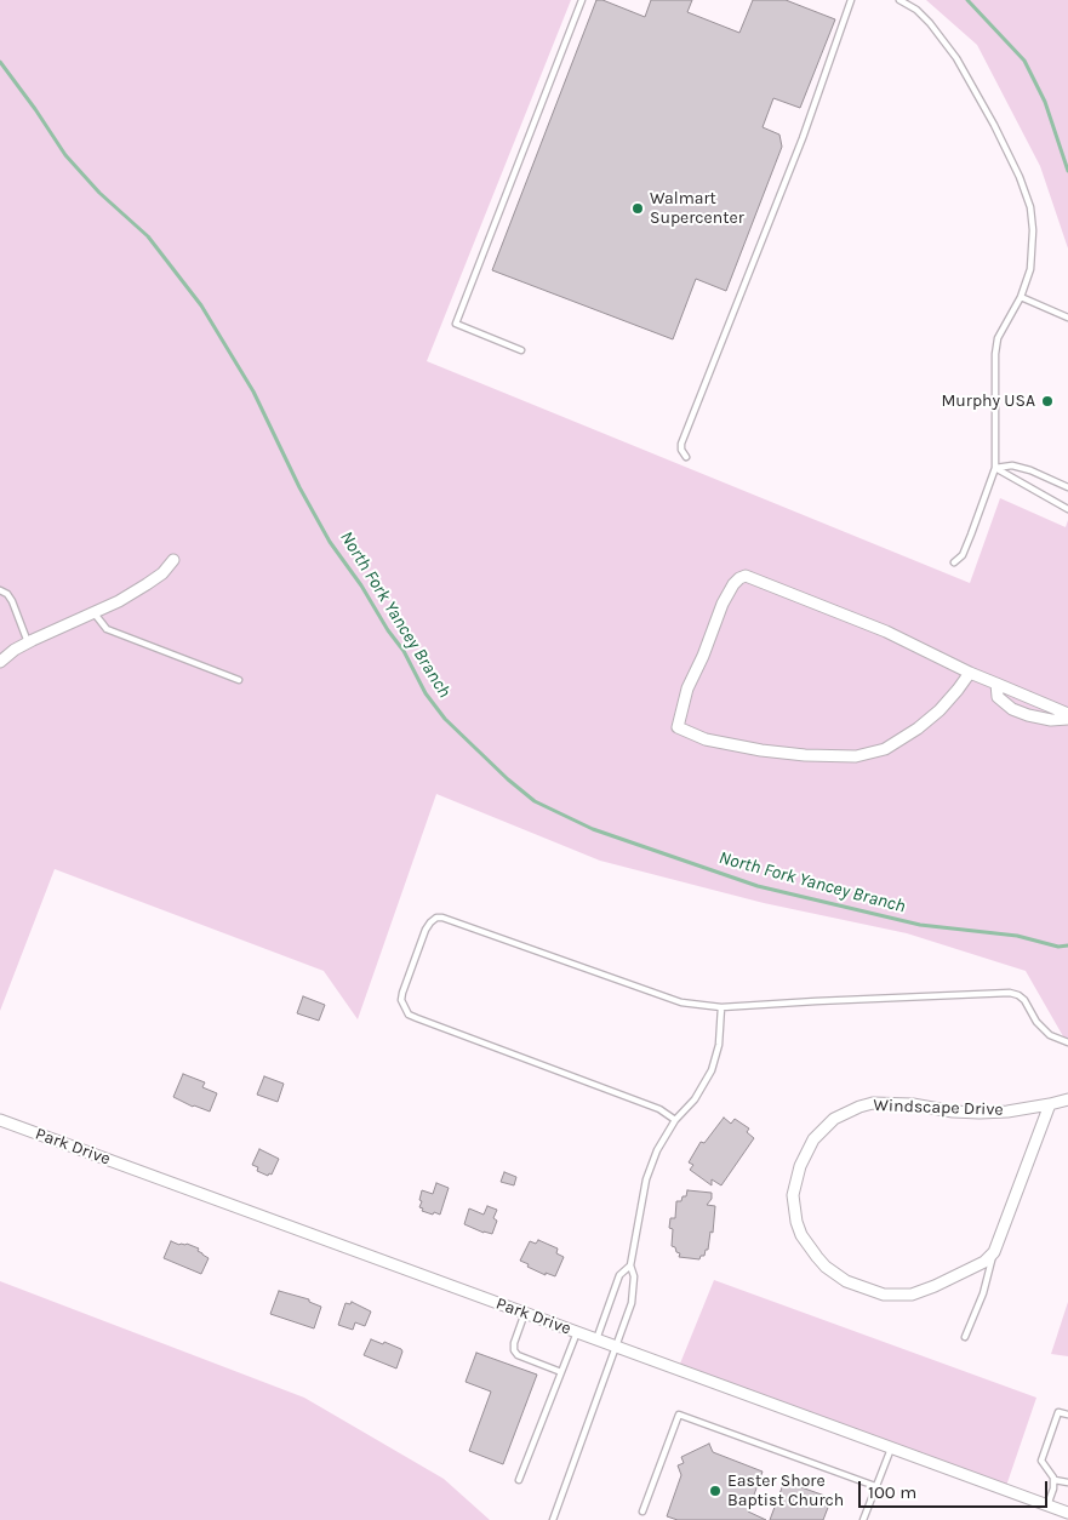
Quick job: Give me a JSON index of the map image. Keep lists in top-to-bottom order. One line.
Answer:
{"streets":{"street":["Windscape Drive","Park Drive"]},"water":["North Fork Yancey Branch"],"places":["Walmart Supercenter","Murphy USA","Easter Shore Baptist Church"],"scale_bar":"100 m"}
